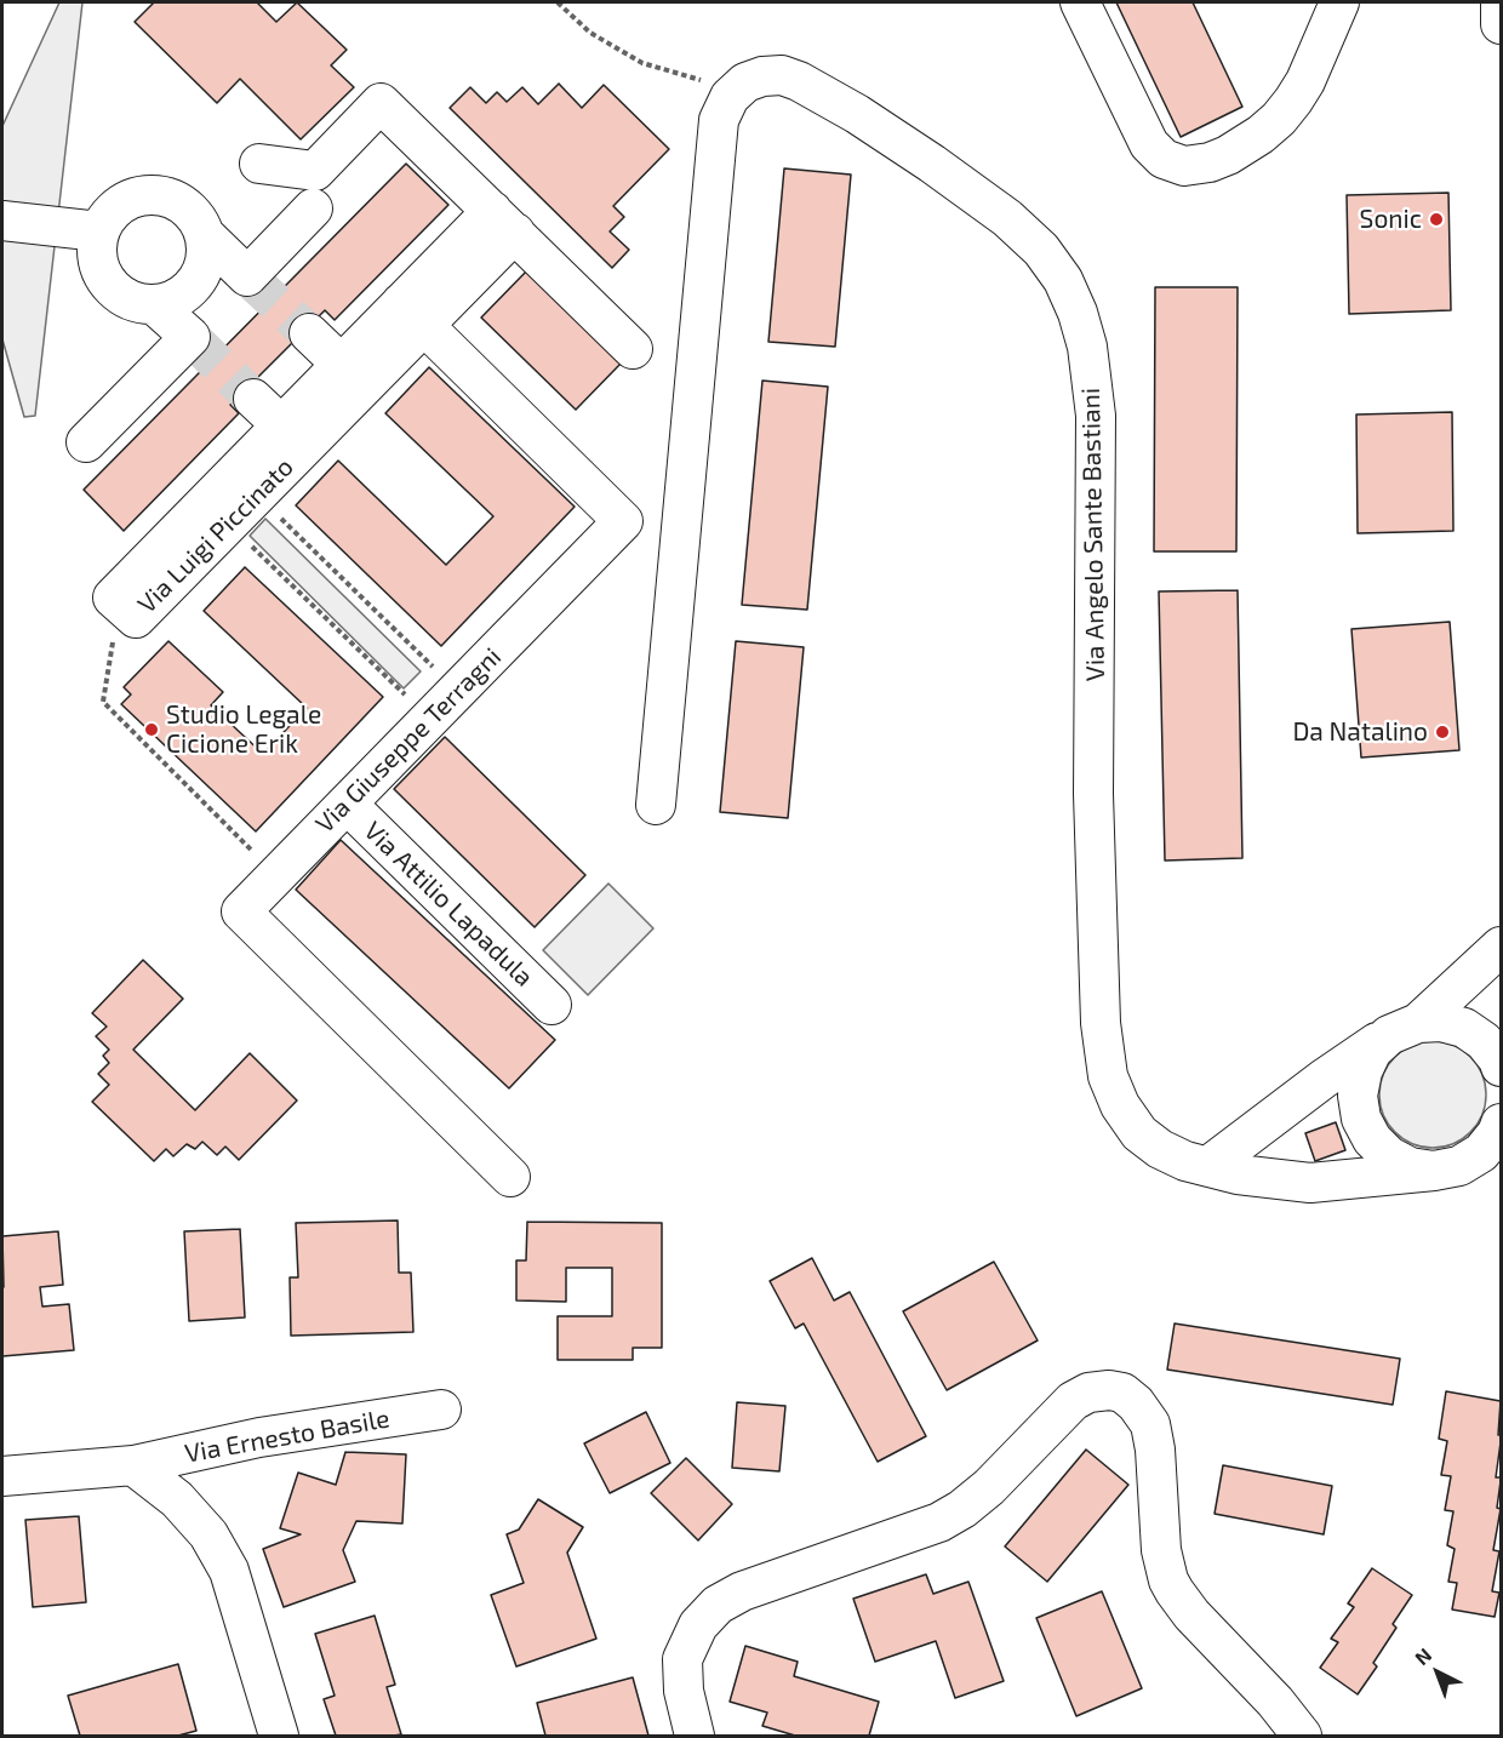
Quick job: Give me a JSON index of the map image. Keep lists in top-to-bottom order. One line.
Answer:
{"streets":{"street":["Via Angelo Sante Bastiani","Via Luigi Piccinato","Via Giuseppe Terragni","Via Attilio Lapadula","Via Ernesto Basile"]},"crossings":[["Via Giuseppe Terragni","Via Attilio Lapadula"]],"places":["Sonic","Studio Legale Cicione Erik","Da Natalino"],"north":"top left"}
